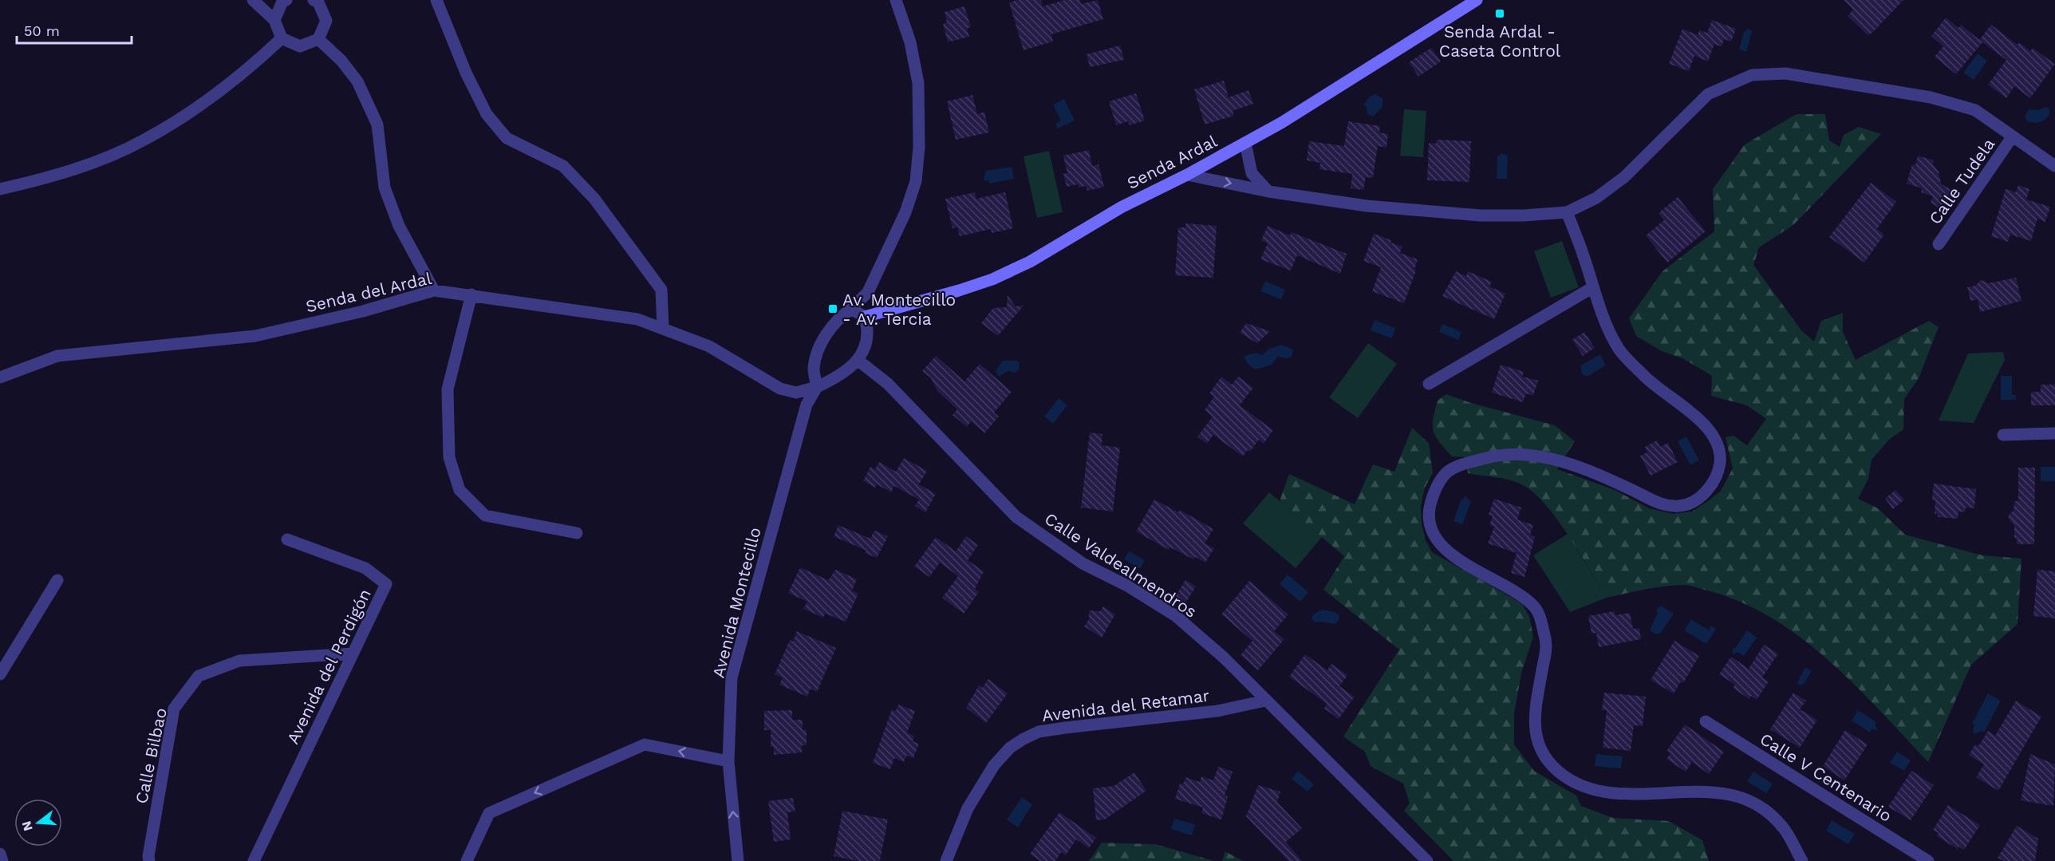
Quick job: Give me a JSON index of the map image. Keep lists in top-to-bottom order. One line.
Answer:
{"streets":{"main road":["Senda Ardal"],"street":["Calle Tudela","Senda del Ardal","Calle Valdealmendros","Avenida Montecillo","Avenida del Perdigón","Avenida del Retamar","Calle Bilbao","Calle V Centenario"]},"crossings":[["Senda del Ardal","Calle Valdealmendros"],["Senda del Ardal","Avenida Montecillo"],["Calle Valdealmendros","Avenida del Retamar"],["Avenida del Perdigón","Calle Bilbao"]],"places":{"transit":["Senda Ardal - Caseta Control","Av. Montecillo - Av. Tercia"]},"scale_bar":"50 m","north":"left"}
